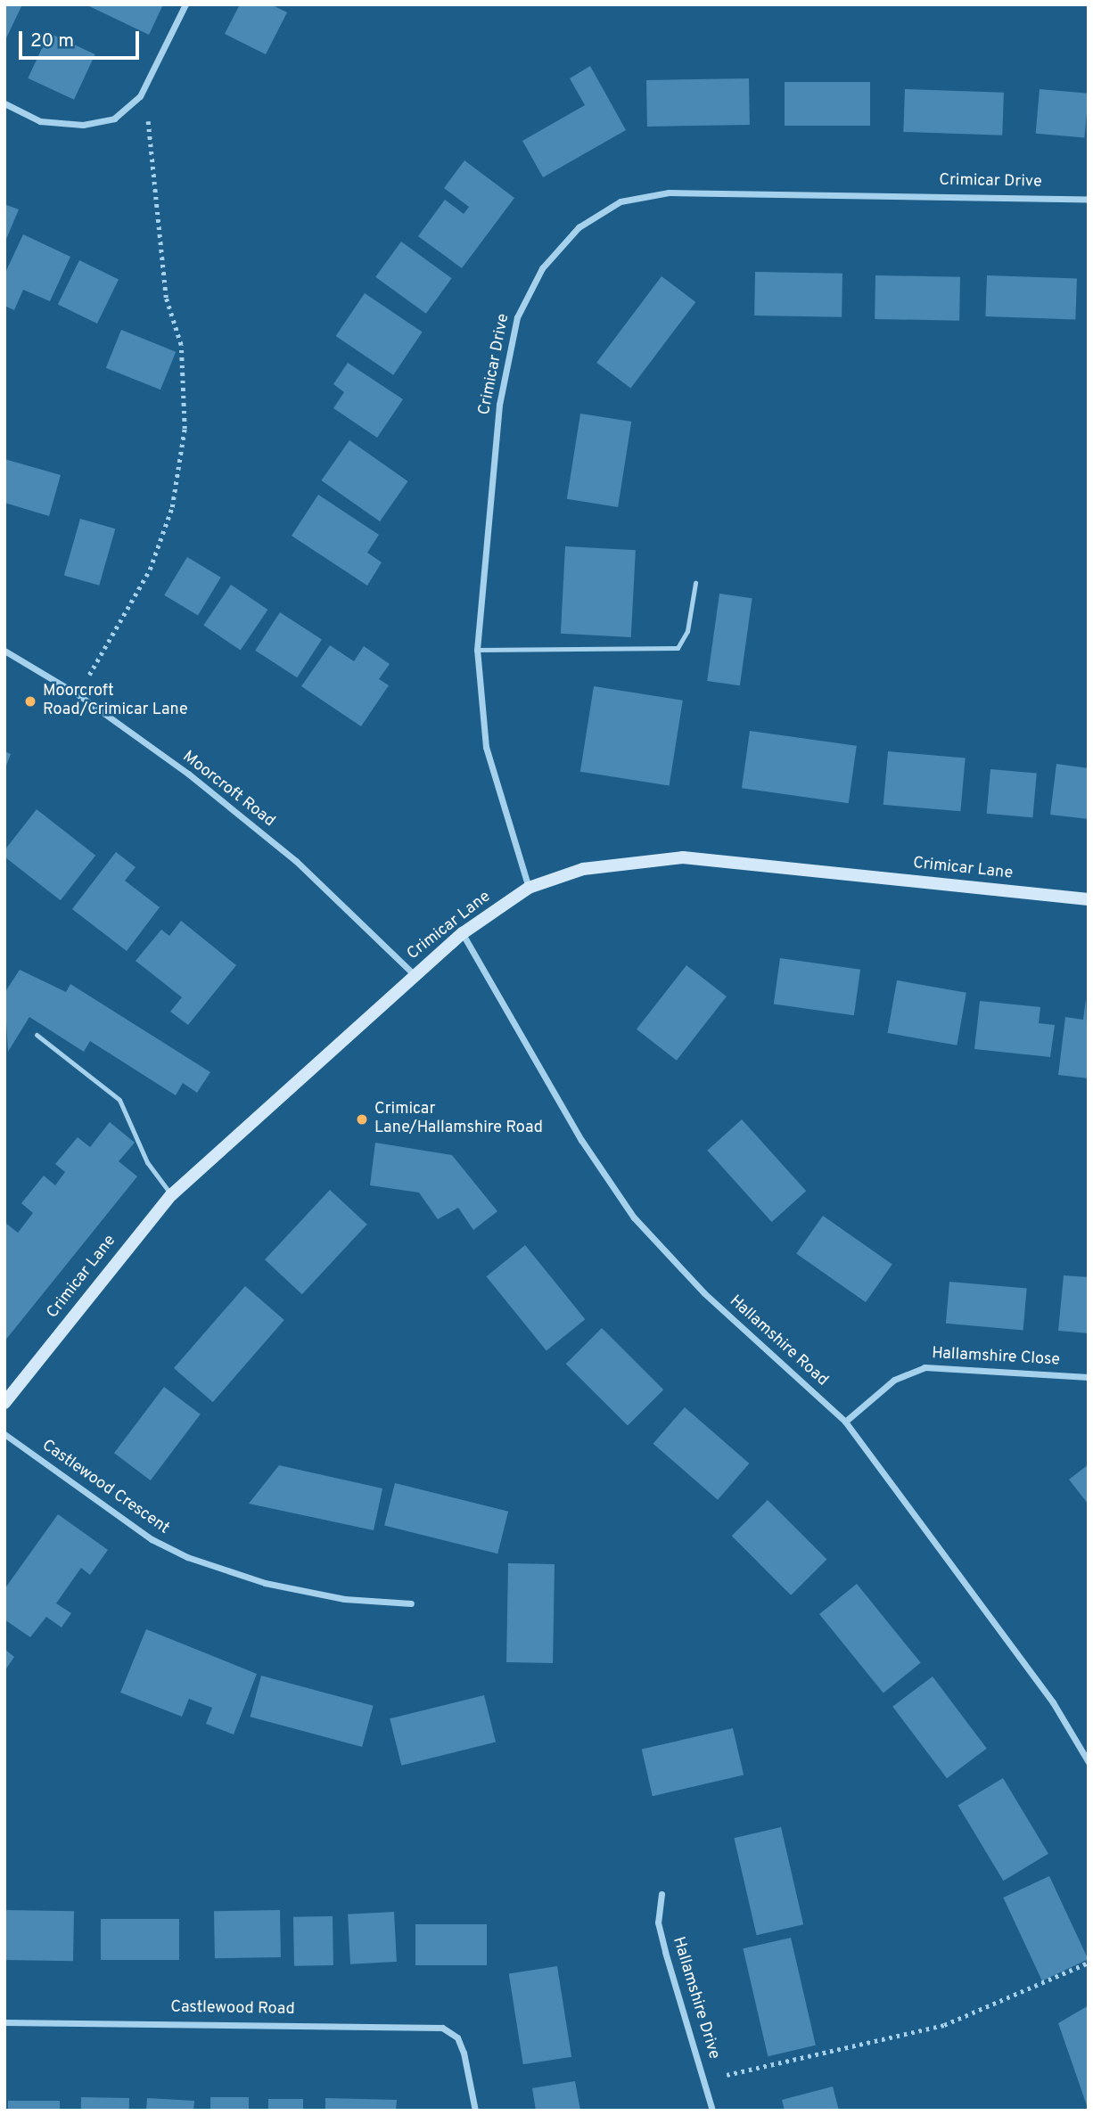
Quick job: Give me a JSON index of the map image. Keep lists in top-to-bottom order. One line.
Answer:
{"streets":{"street":["Crimicar Drive","Moorcroft Road","Crimicar Lane","Hallamshire Road","Hallamshire Close","Castlewood Crescent","Hallamshire Drive","Castlewood Road"]},"crossings":[["Crimicar Drive","Crimicar Lane"],["Moorcroft Road","Crimicar Lane"],["Crimicar Lane","Hallamshire Road"],["Hallamshire Road","Hallamshire Close"]],"places":["Moorcroft Road/Crimicar Lane","Crimicar Lane/Hallamshire Road"],"scale_bar":"20 m"}
